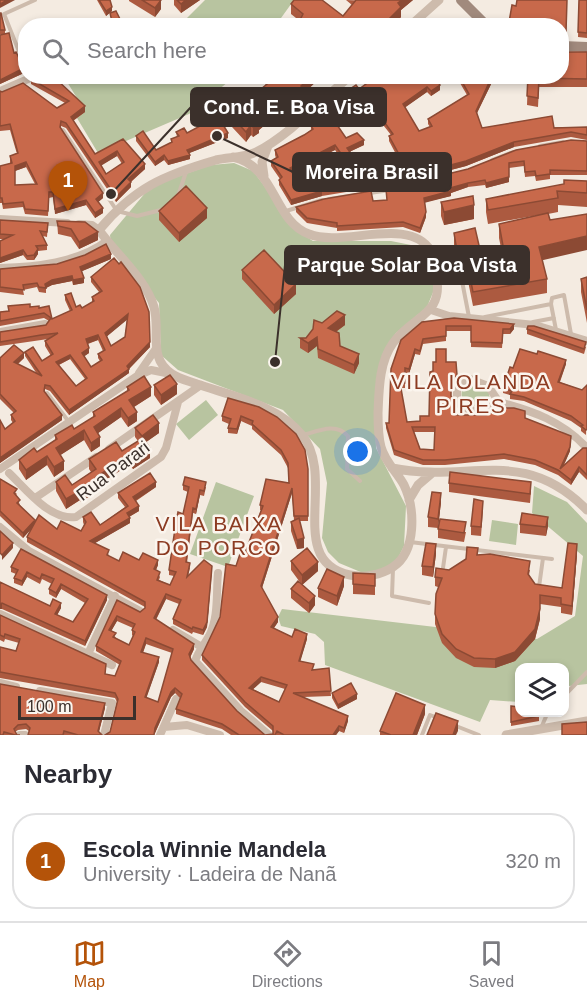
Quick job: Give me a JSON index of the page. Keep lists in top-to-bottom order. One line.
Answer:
{"streets":{"street":["Rua Parari"]},"districts":["VILA IOLANDA PIRES","VILA BAIXA DO PORCO"],"places":["Moreira Brasil","Cond. E. Boa Visa","Parque Solar Boa Vista"],"scale_bar":"100 m","page":{"search":"Search here","pins":"1","scale":"100 m","heading":"Nearby","list":[{"mark":"1","name":"Escola Winnie Mandela","note":"University · Ladeira de Nanã","value":"320 m"}],"nav":["Map","Directions","Saved"]}}
